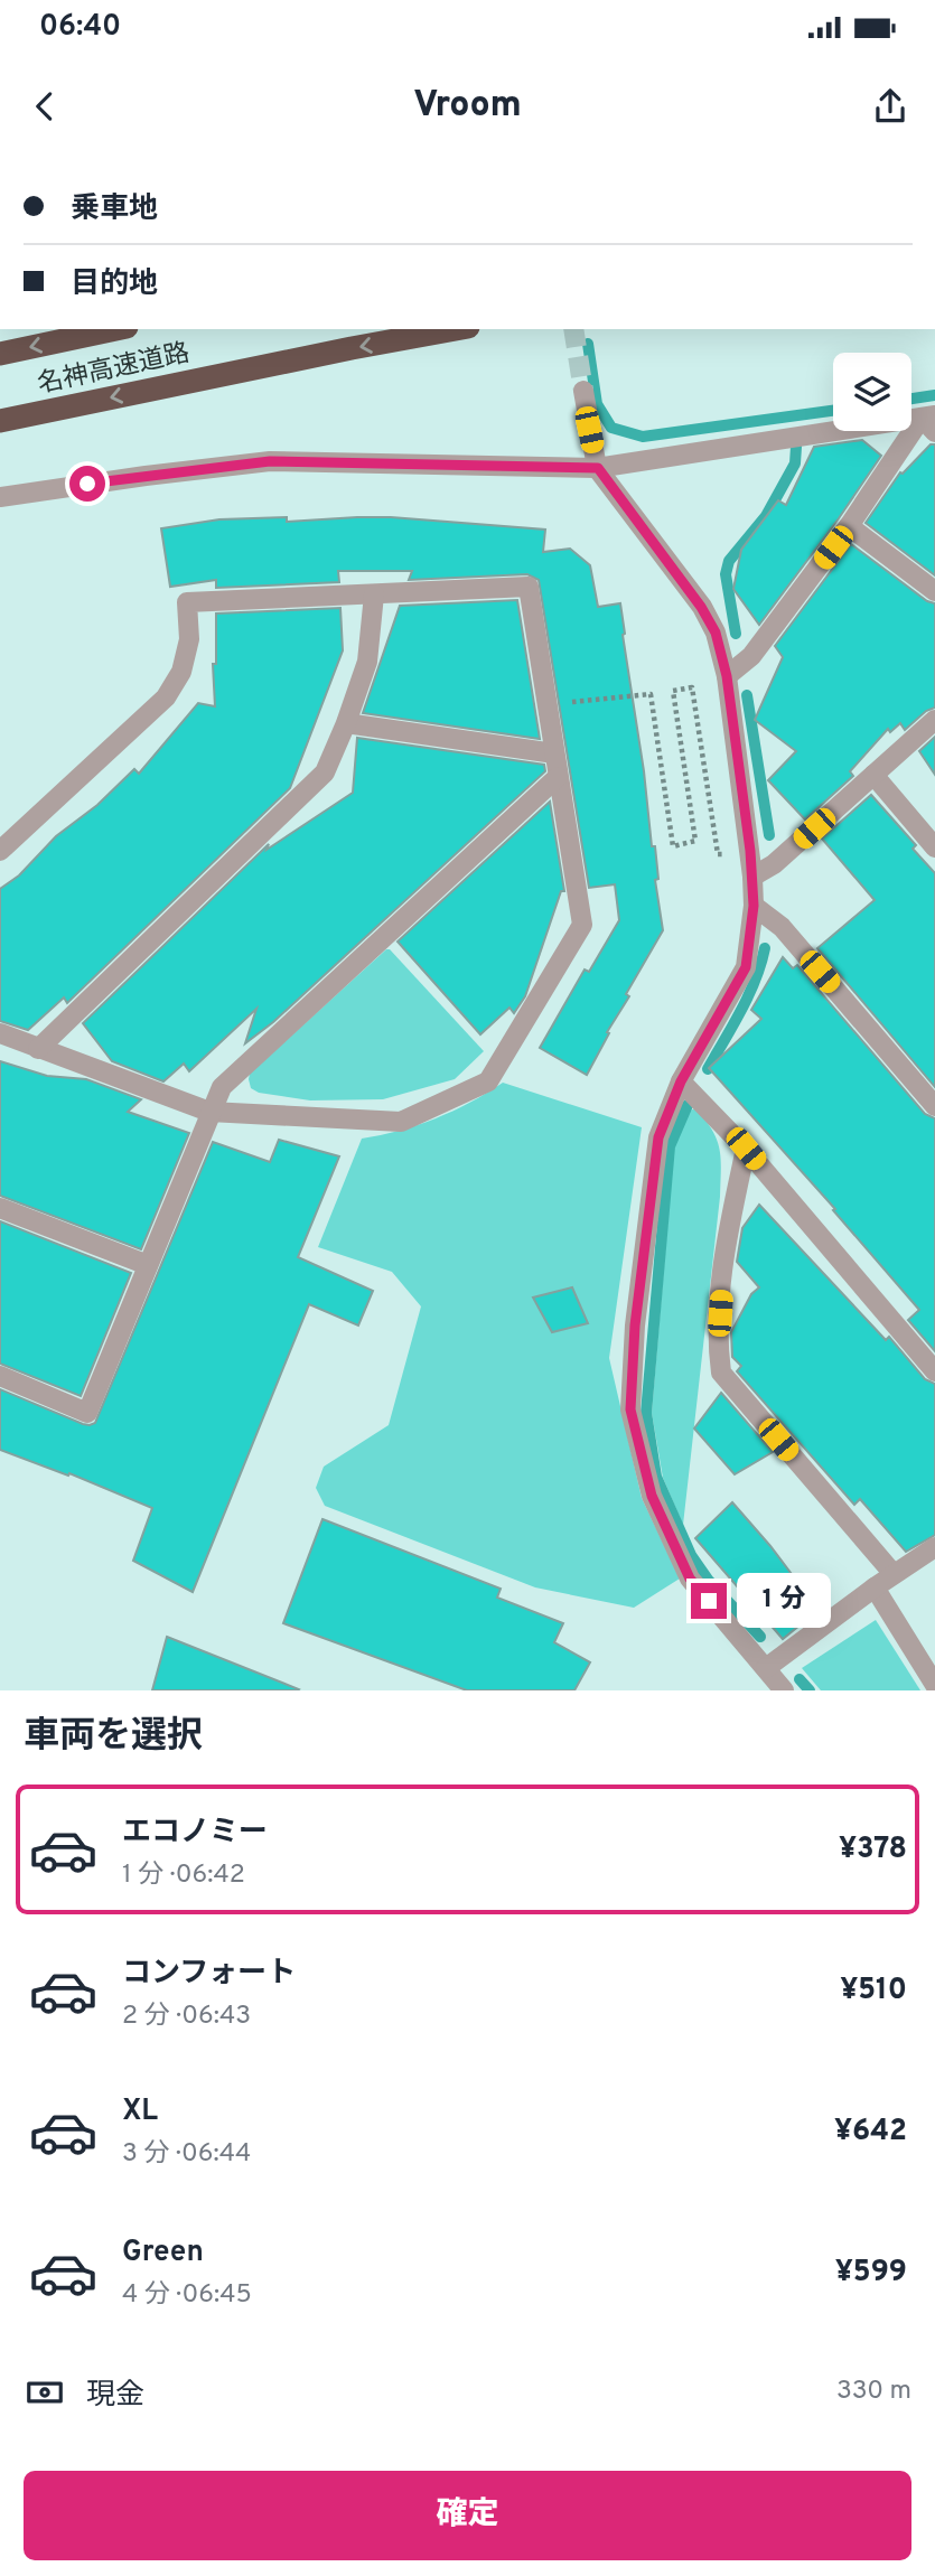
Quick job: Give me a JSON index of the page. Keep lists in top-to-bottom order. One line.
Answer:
{"streets":{"highway":["名神高速道路"]},"one_way":["名神高速道路"],"page":{"status":"06:40","header":"Vroom","banner":["乗車地","目的地"],"bubble":"1 分","heading":"車両を選択","list":[{"name":"エコノミー","note":"1 分 · 06:42","value":"¥378"},{"name":"コンフォート","note":"2 分 · 06:43","value":"¥510"},{"name":"XL","note":"3 分 · 06:44","value":"¥642"},{"name":"Green","note":"4 分 · 06:45","value":"¥599"}],"pay":["現金","330 m"],"buttons":"確定"}}
